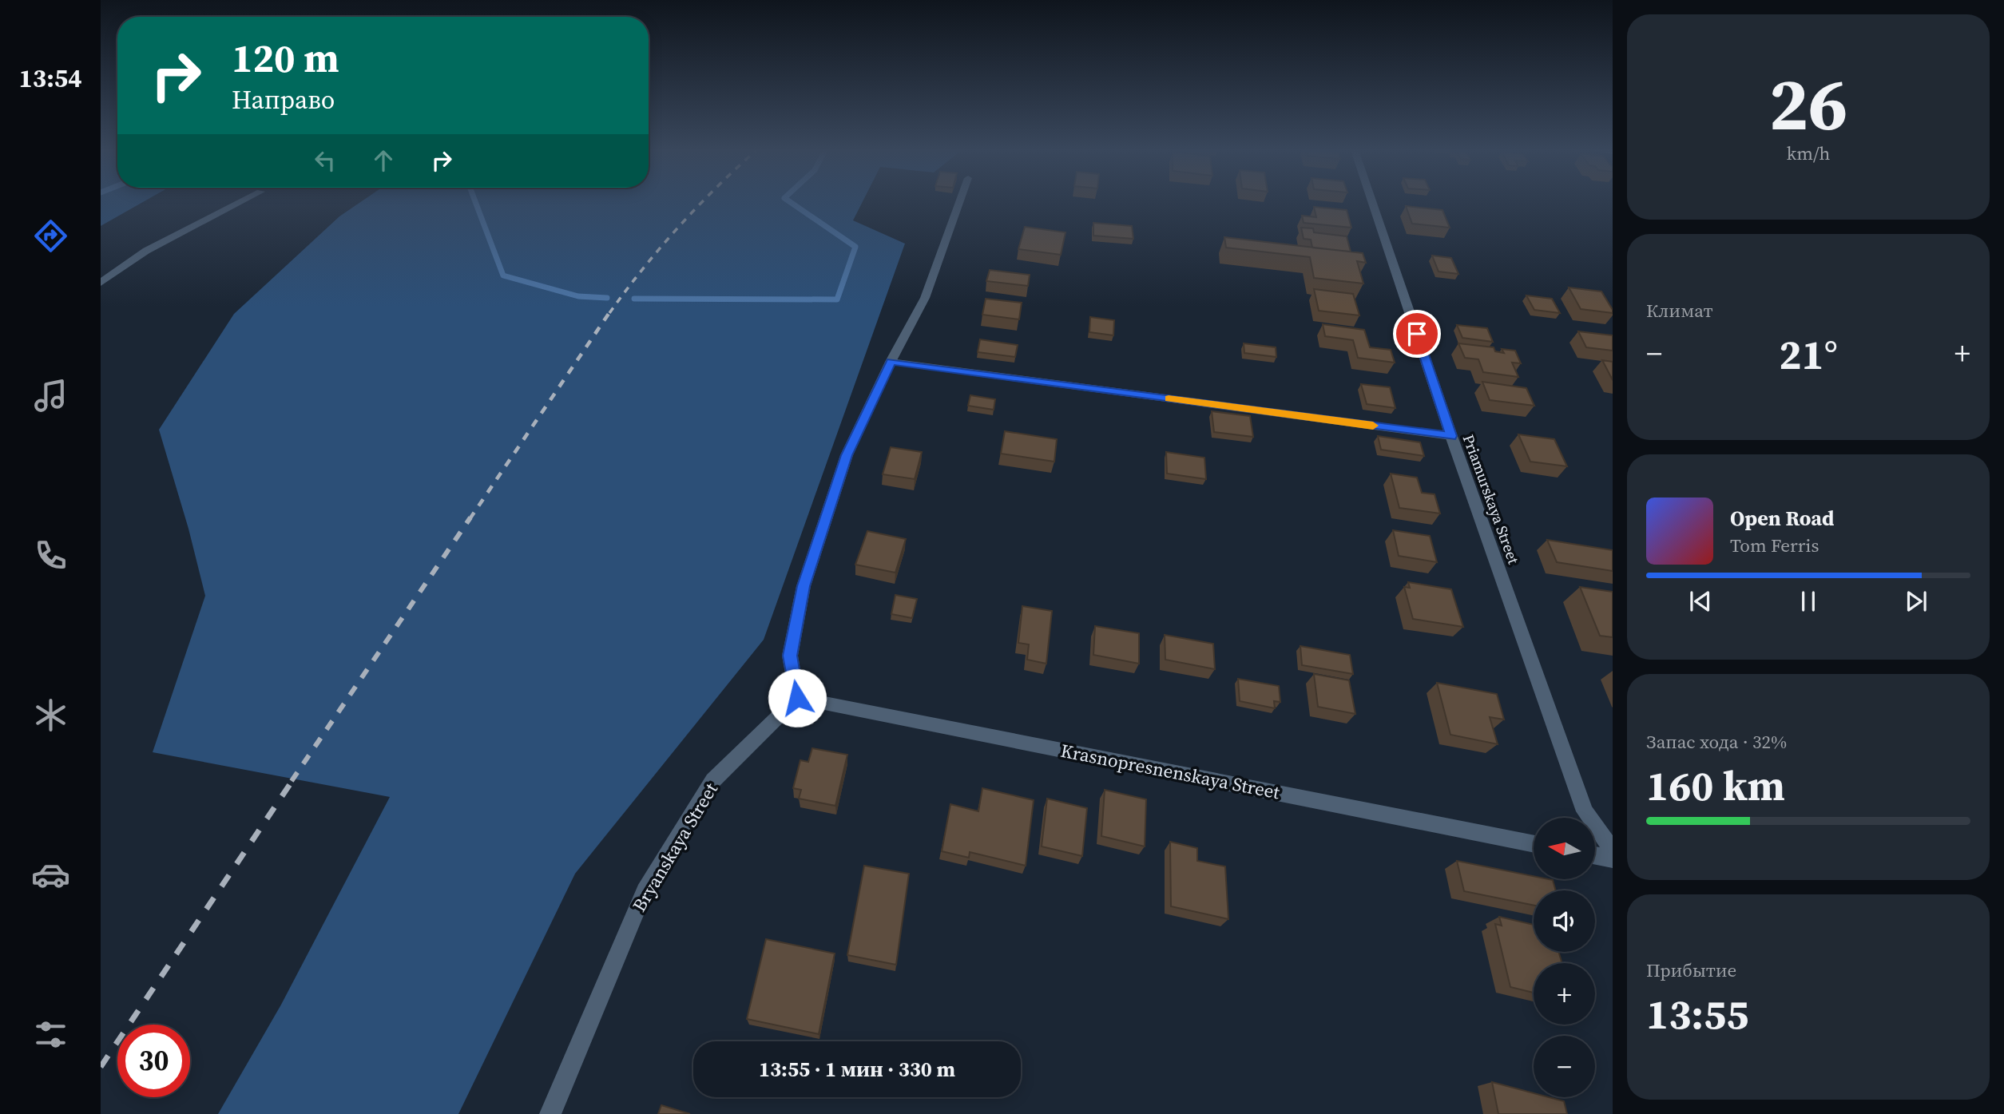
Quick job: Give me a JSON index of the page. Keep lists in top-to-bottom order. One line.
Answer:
{"streets":{"street":["Priamurskaya Street","Krasnopresnenskaya Street","Bryanskaya Street"]},"crossings":[["Krasnopresnenskaya Street","Bryanskaya Street"]],"north":"left","page":{"tabs":"13:54","tile":[["26","km/h"],"Климат",["Запас хода · 32%","160 km"],["Прибытие","13:55"]],"turn":["120 m","Направо"],"heat":["−","21°","+"],"song":["Open Road","Tom Ferris"],"map_buttons":["+","−"],"limit":"30","trip":"13:55 · 1 мин · 330 m"}}
